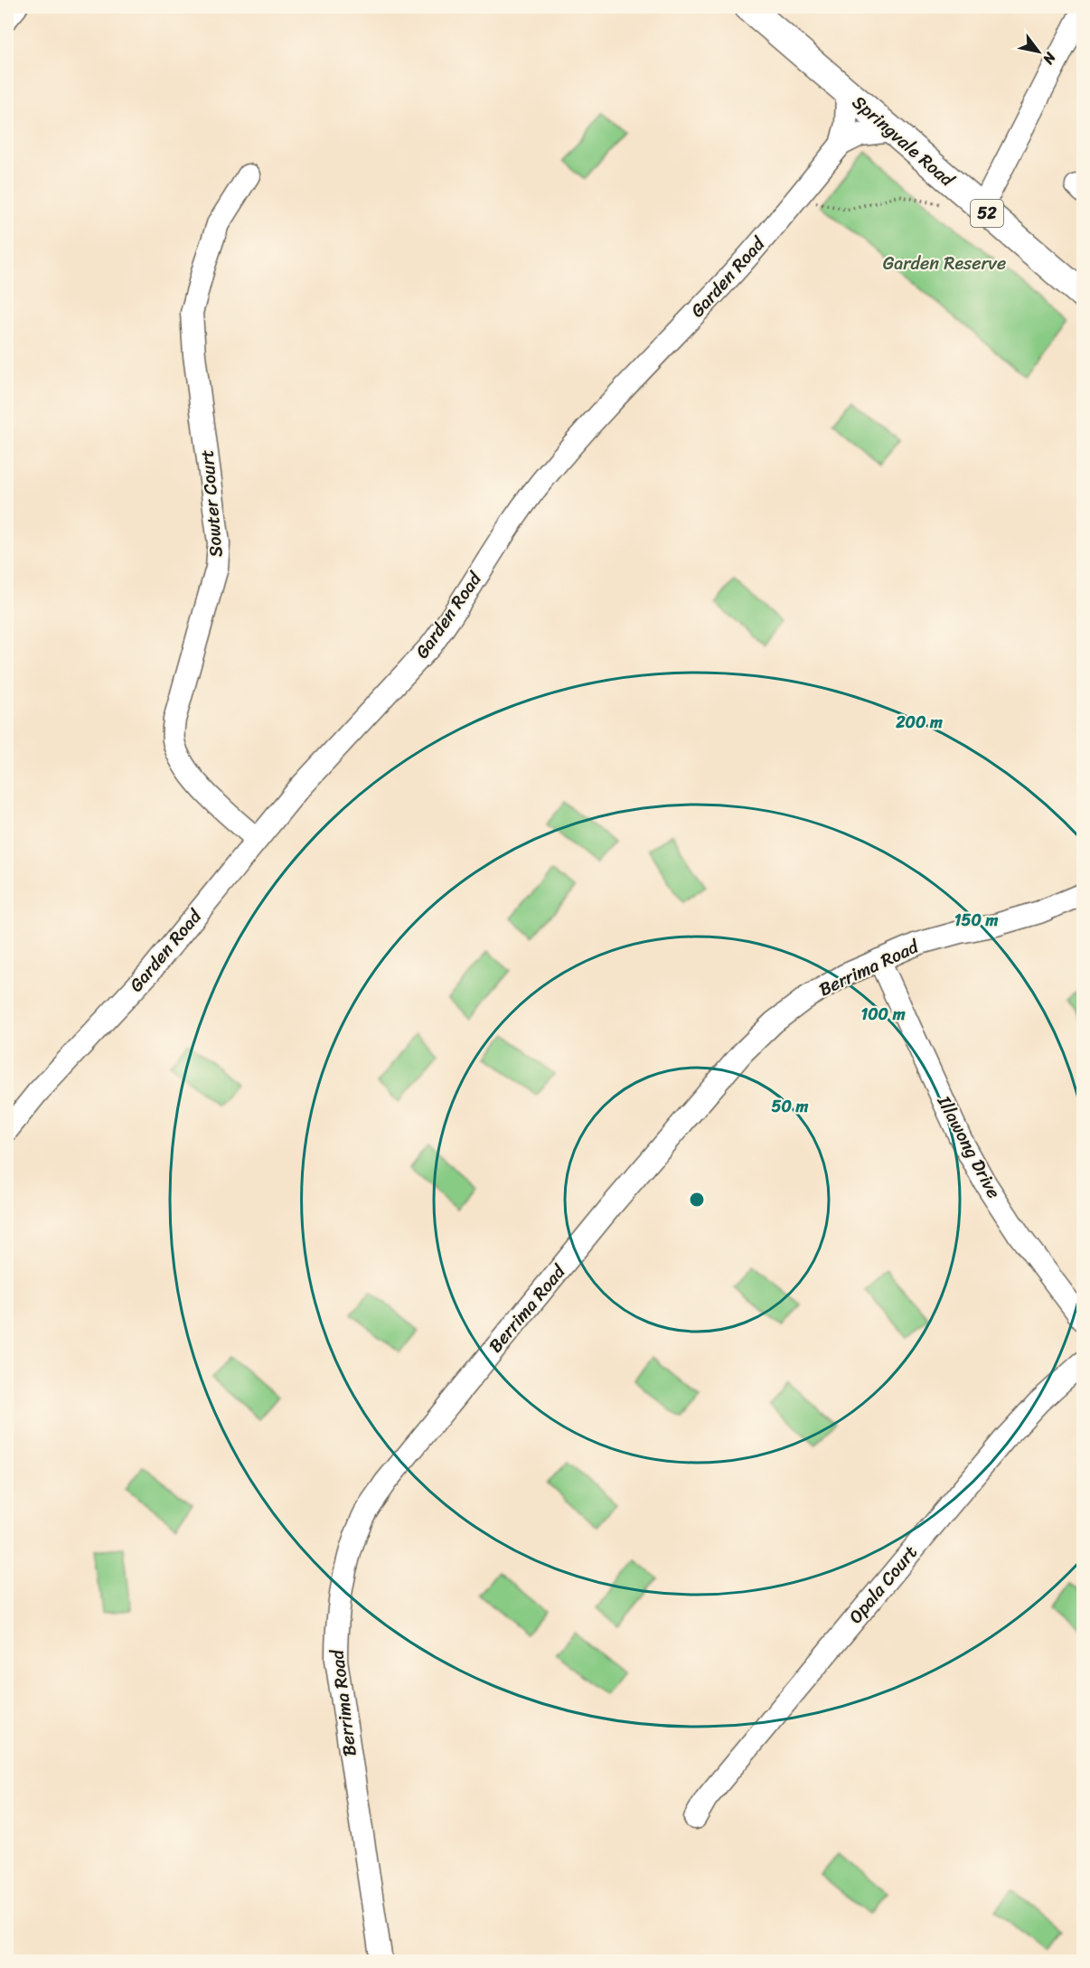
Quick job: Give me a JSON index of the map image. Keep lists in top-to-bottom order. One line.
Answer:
{"streets":{"main road":["Springvale Road","52"],"street":["Garden Road","Sowter Court","Berrima Road","Illawong Drive","Opala Court"]},"crossings":[["Springvale Road","Garden Road"],["Garden Road","Sowter Court"],["Berrima Road","Illawong Drive"]],"parks":["Garden Reserve"],"north":"bottom right","rings":["200 m","150 m","100 m","50 m"]}
